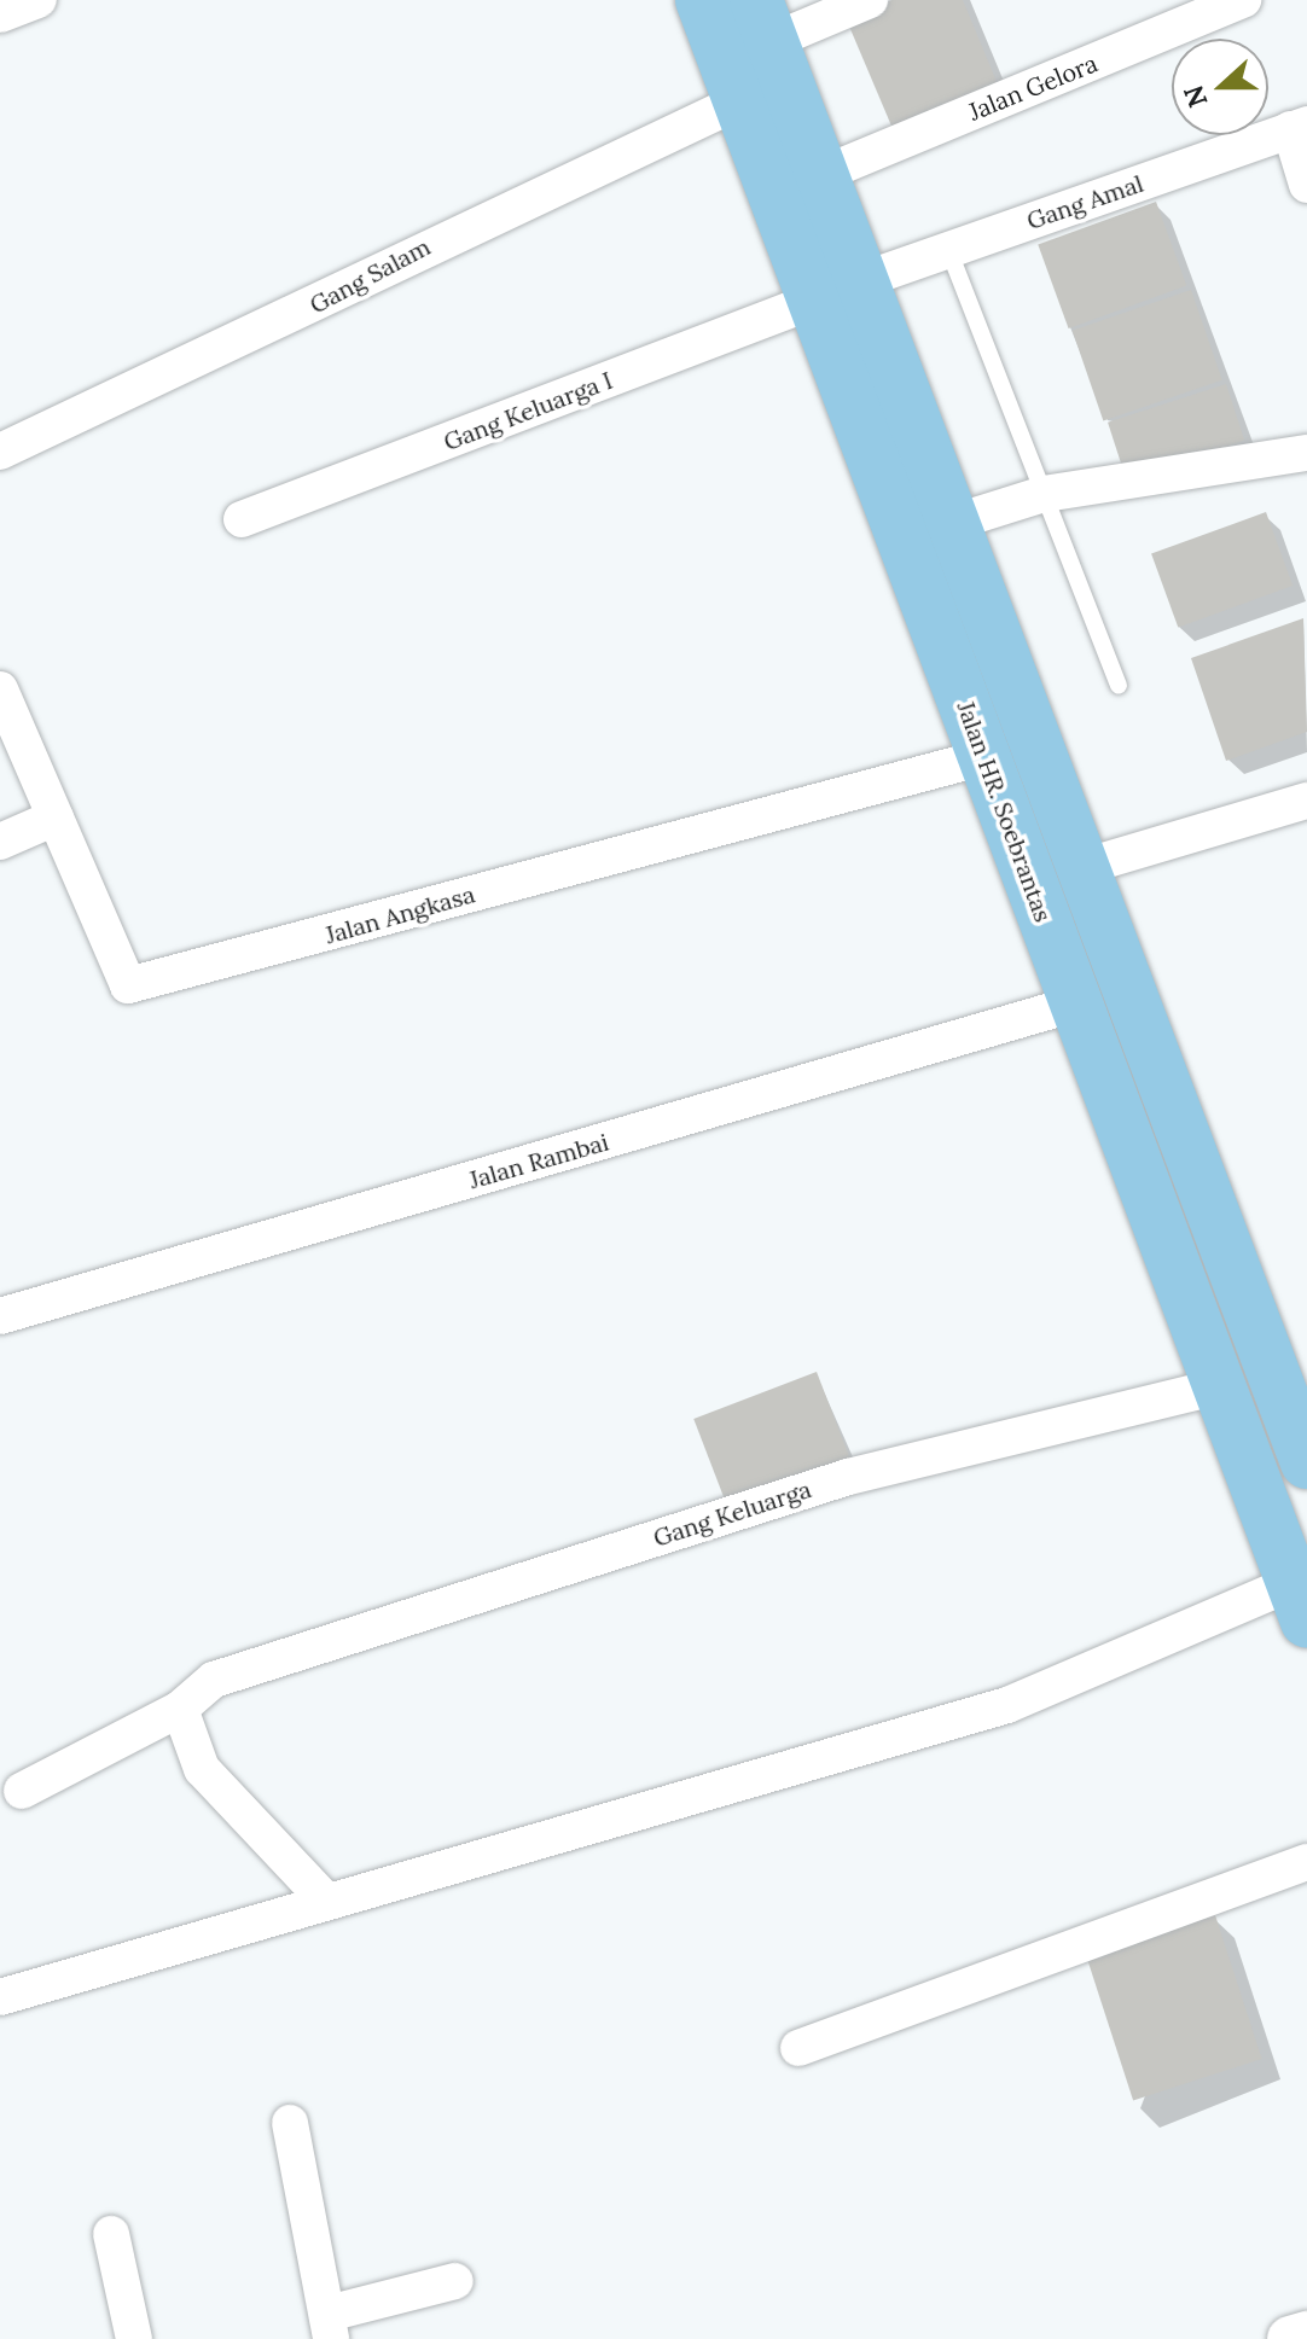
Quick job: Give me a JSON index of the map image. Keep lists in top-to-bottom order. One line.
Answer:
{"streets":{"main road":["Jalan HR. Soebrantas"],"street":["Jalan Gelora","Gang Amal","Gang Salam","Gang Keluarga I","Jalan Angkasa","Jalan Rambai","Gang Keluarga"]},"crossings":[["Jalan Gelora","Jalan HR. Soebrantas"],["Gang Amal","Jalan HR. Soebrantas"],["Gang Salam","Jalan HR. Soebrantas"],["Gang Keluarga I","Jalan HR. Soebrantas"],["Jalan HR. Soebrantas","Jalan Angkasa"],["Jalan HR. Soebrantas","Jalan Rambai"],["Jalan HR. Soebrantas","Gang Keluarga"]],"north":"left"}
